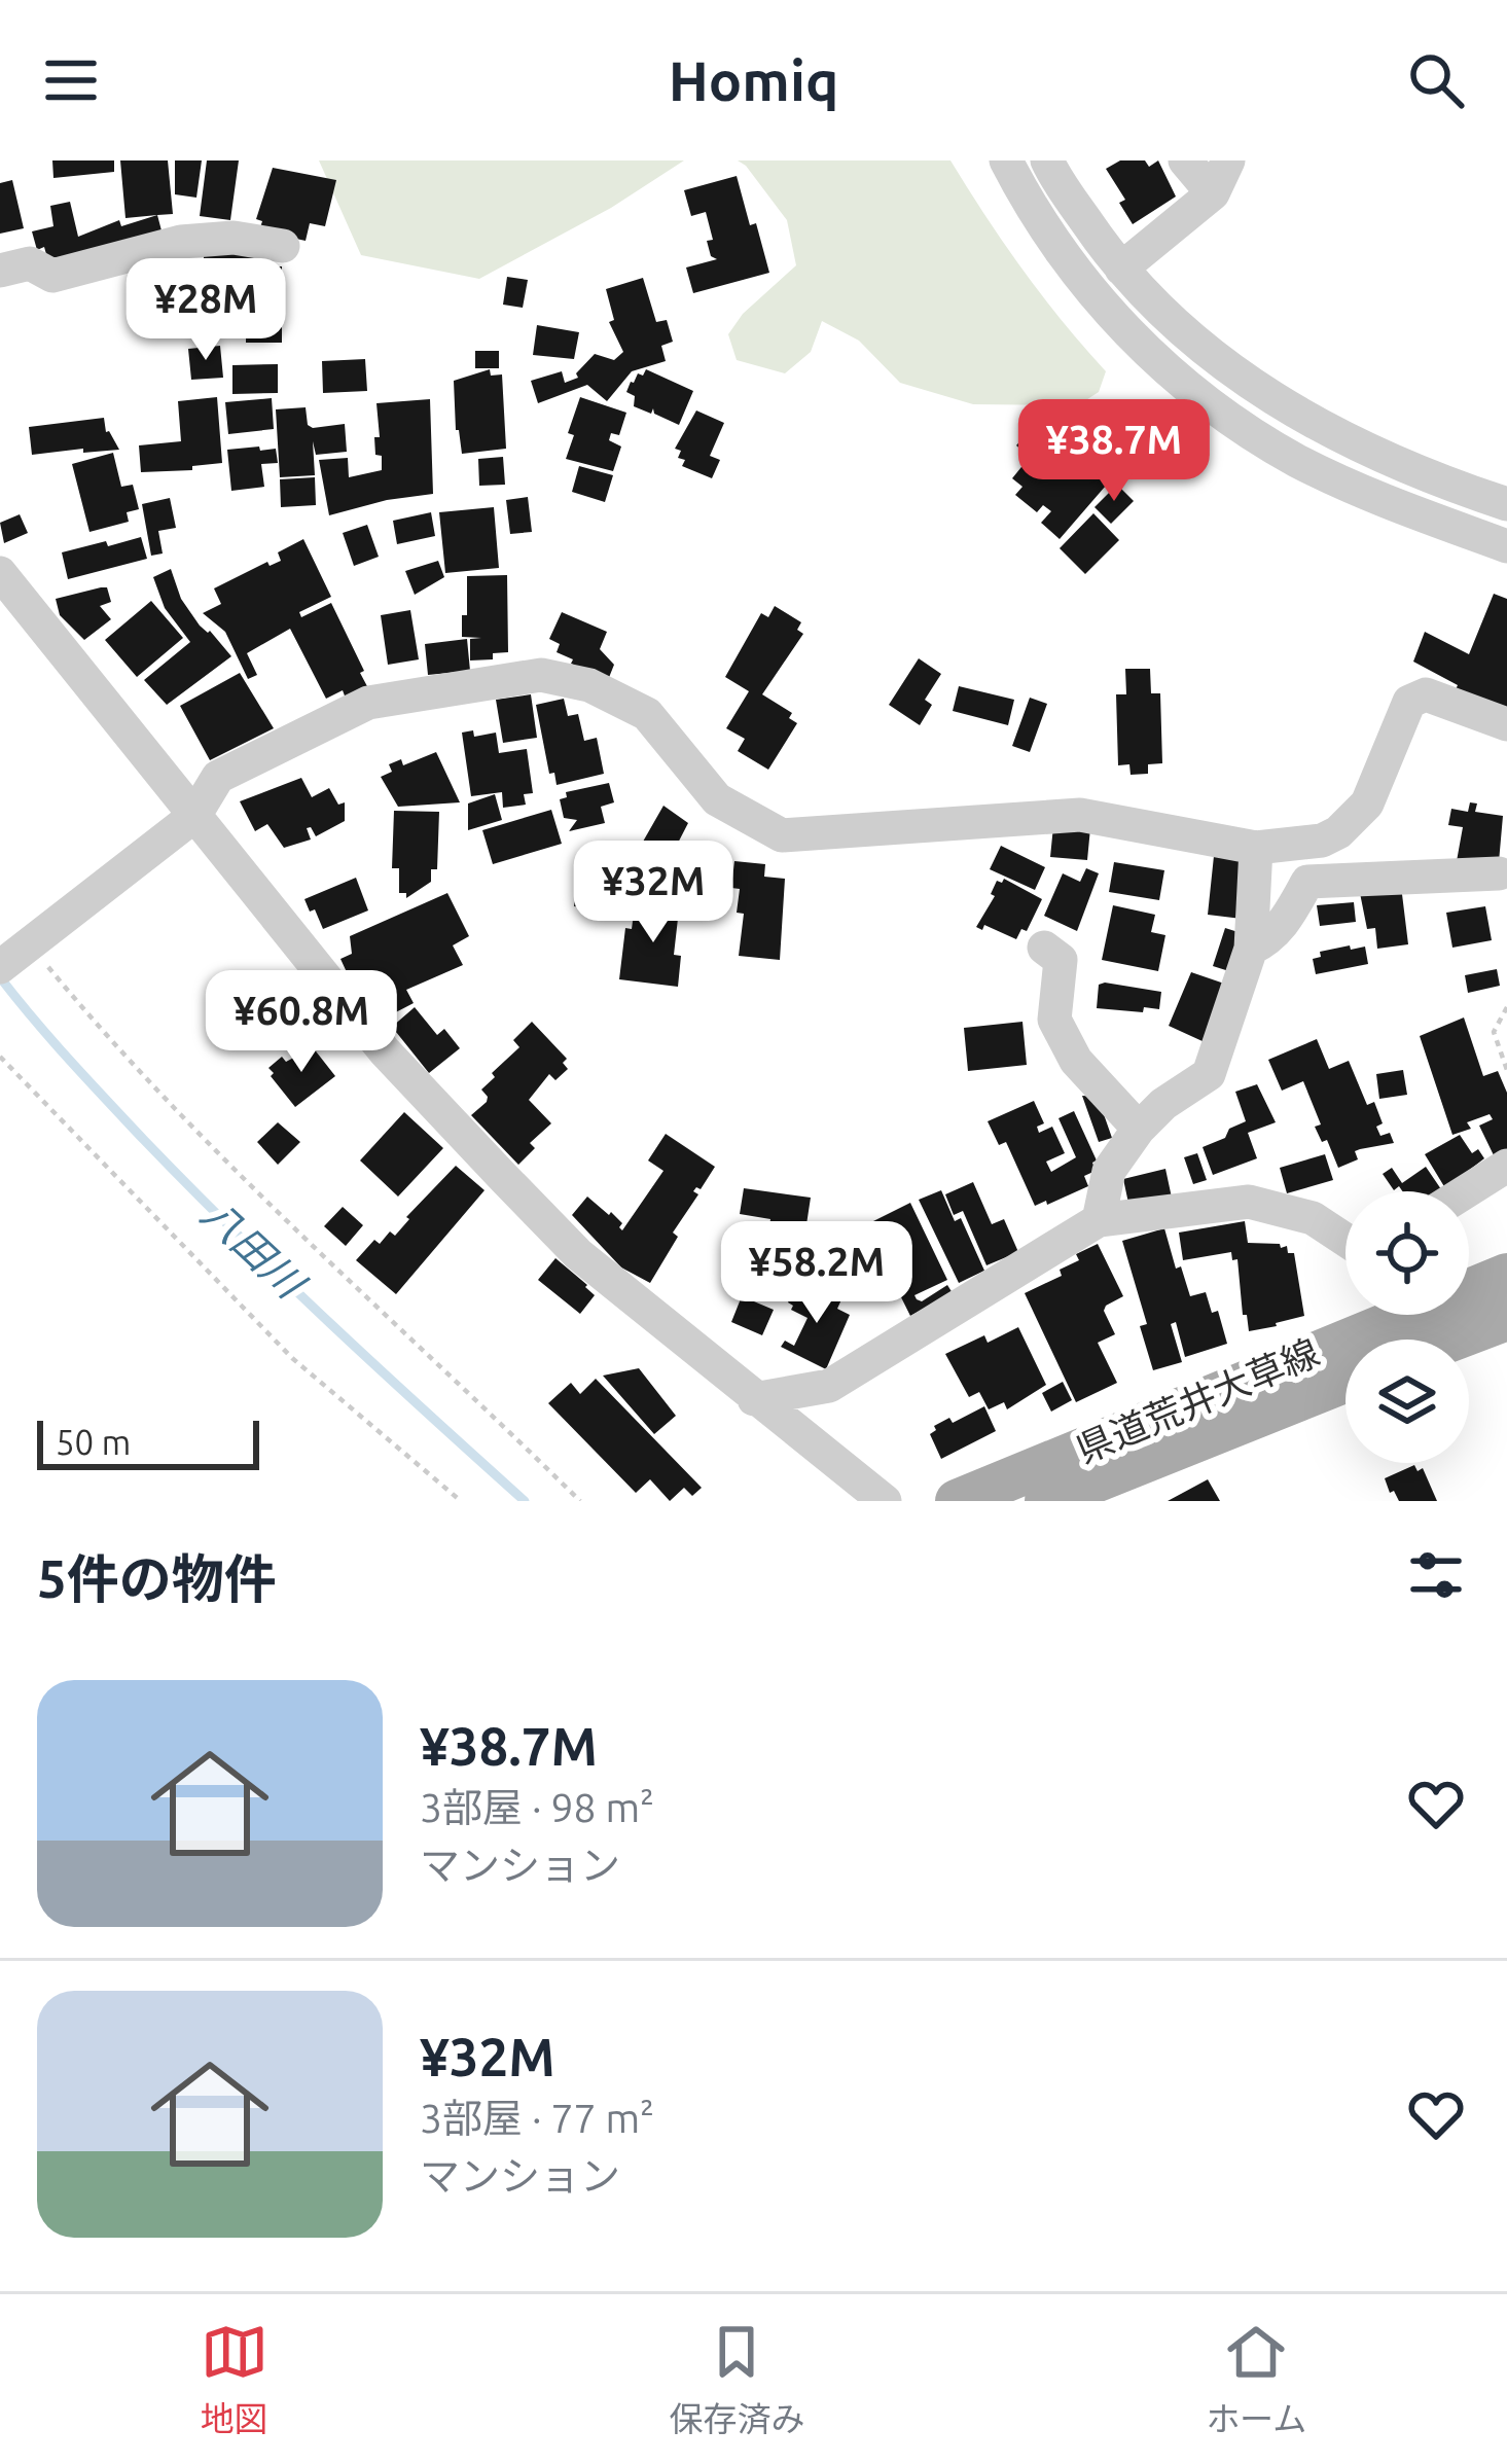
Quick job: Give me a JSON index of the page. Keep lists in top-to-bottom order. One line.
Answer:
{"streets":{"main road":["県道荒井大草線"]},"water":["八田川"],"scale_bar":"50 m","page":{"header":"Homiq","price":["¥28M","¥38.7M","¥32M","¥60.8M","¥58.2M"],"scale":"50 m","heading":"5件の物件","list":[{"name":"¥38.7M","note":"3部屋 · 98 m² · マンション"},{"name":"¥32M","note":"3部屋 · 77 m² · マンション"}],"tabs":["地図","保存済み","ホーム"]}}
